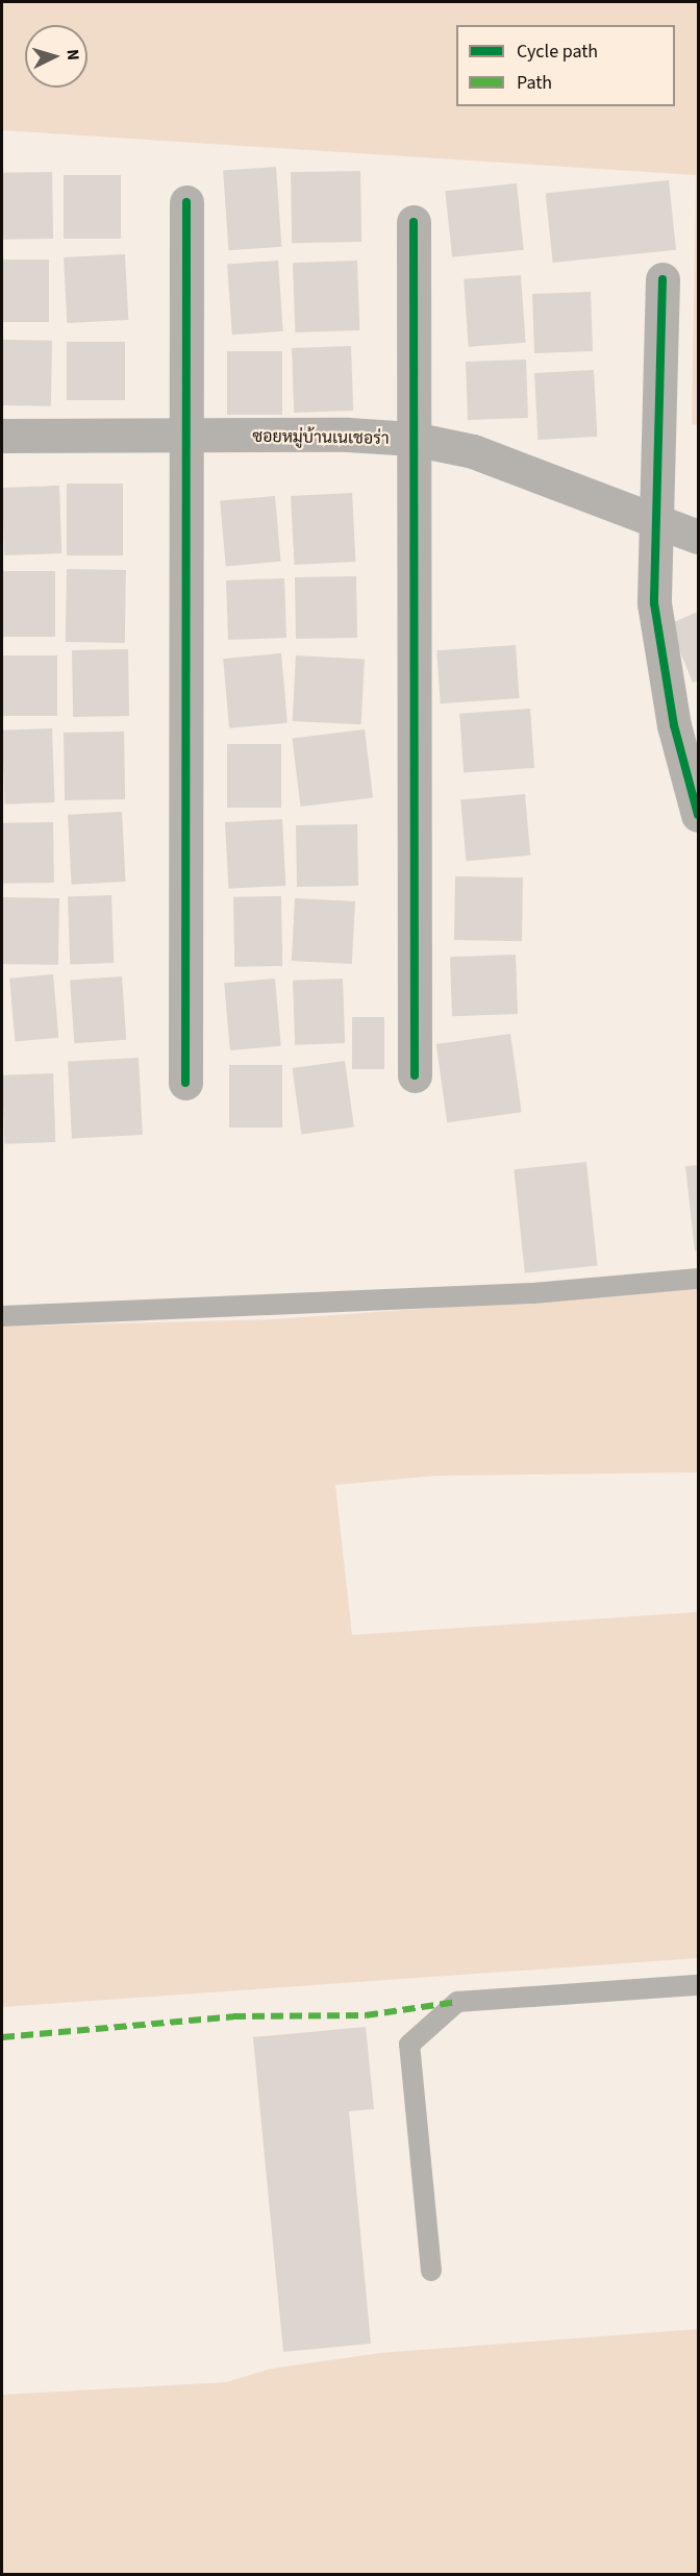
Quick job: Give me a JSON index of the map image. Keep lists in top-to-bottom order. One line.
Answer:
{"streets":{"street":["ซอยหมู่บ้านเนเชอร่า"]},"legend":["Cycle path","Path"],"north":"right"}
